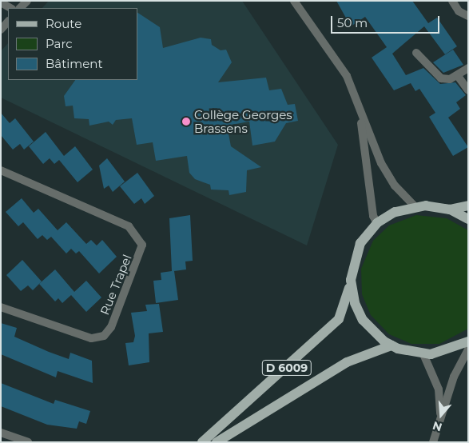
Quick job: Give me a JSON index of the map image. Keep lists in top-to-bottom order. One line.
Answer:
{"streets":{"main road":["D 6009"],"street":["Rue Trapel"]},"places":["Collège Georges Brassens"],"legend":["Route","Parc","Bâtiment"],"scale_bar":"50 m","north":"bottom"}
